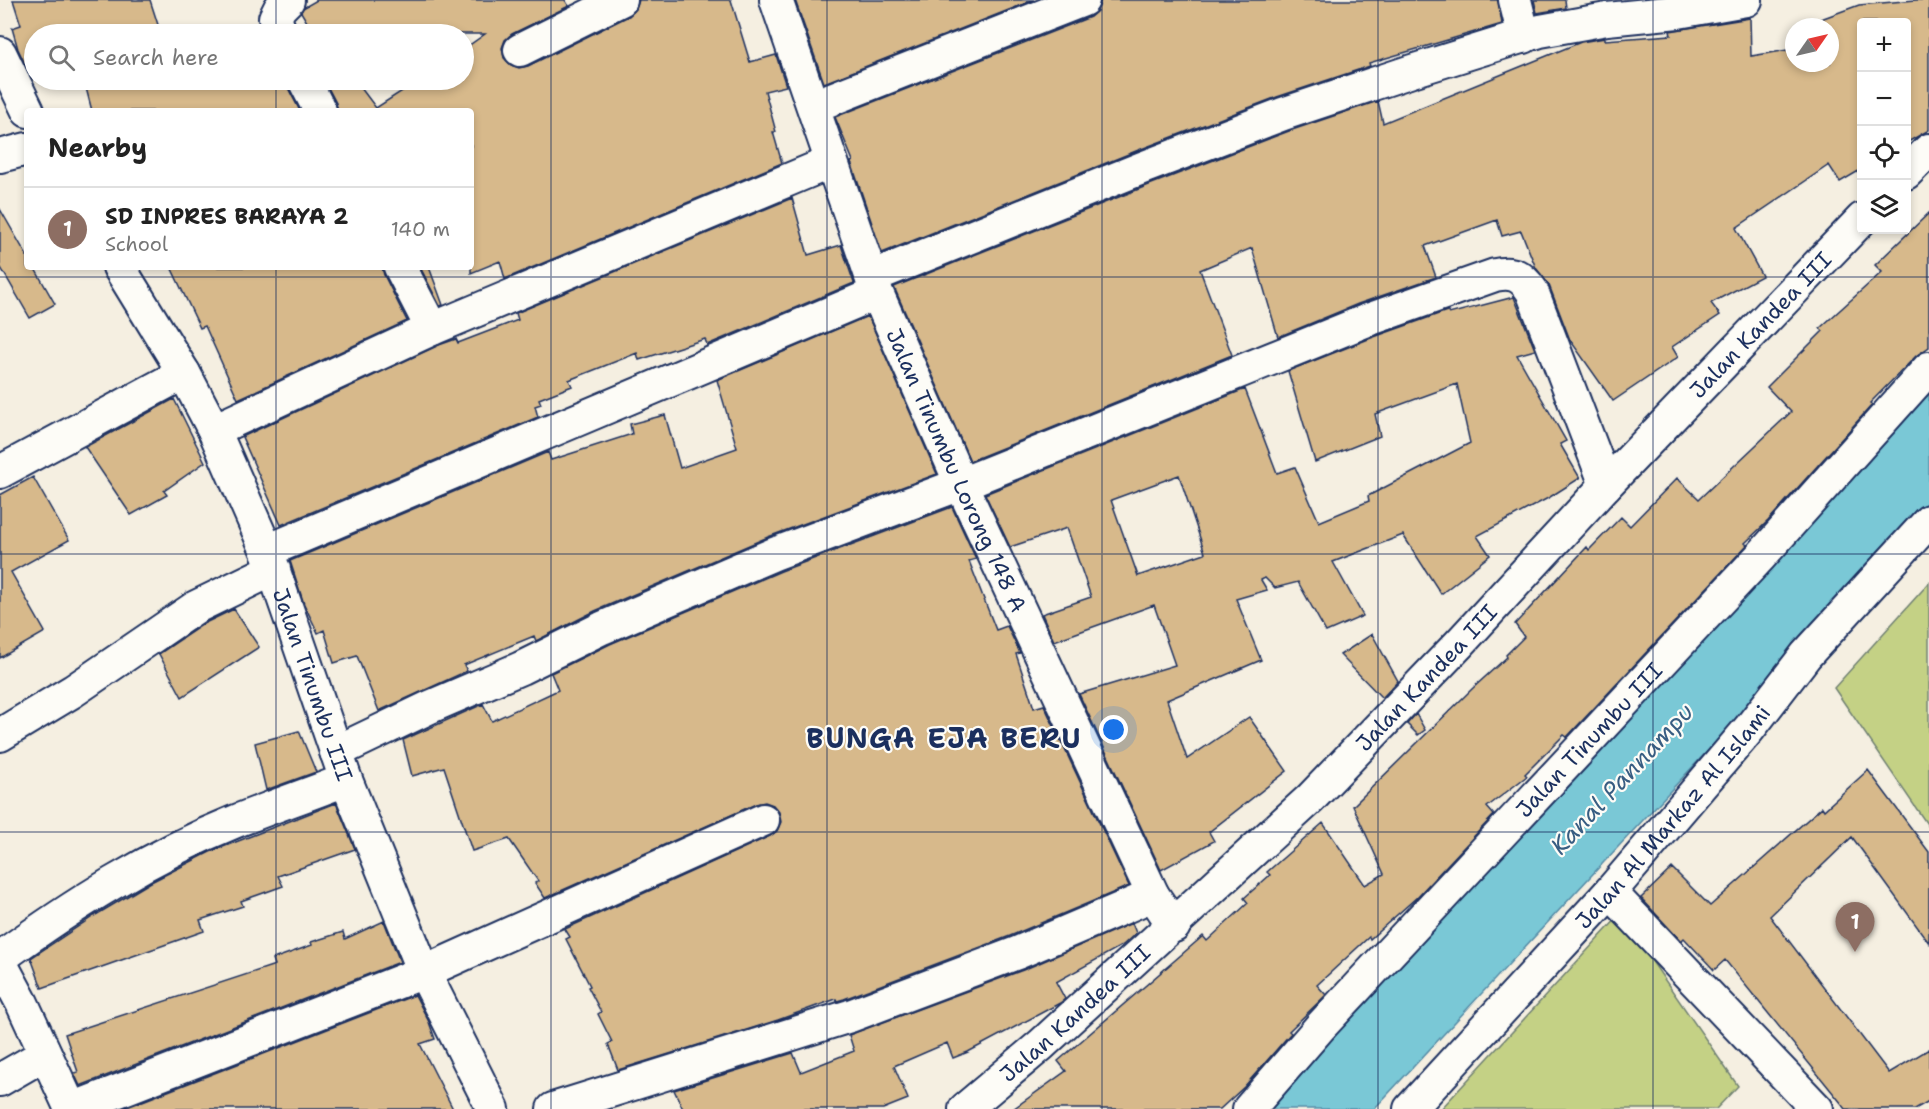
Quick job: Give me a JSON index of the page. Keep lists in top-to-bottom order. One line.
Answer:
{"streets":{"street":["Jalan Kandea III","Jalan Tinumbu Lorong 148 A","Jalan Tinumbu III","Jalan Al Markaz Al Islami"]},"crossings":[["Jalan Kandea III","Jalan Tinumbu Lorong 148 A"]],"districts":["BUNGA EJA BERU"],"water":["Kanal Pannampu"],"north":"top right","page":{"map_buttons":["+","−"],"search":"Search here","heading":"Nearby","list":[{"mark":"1","name":"SD INPRES BARAYA 2","note":"School","value":"140 m"}],"pins":"1"}}
